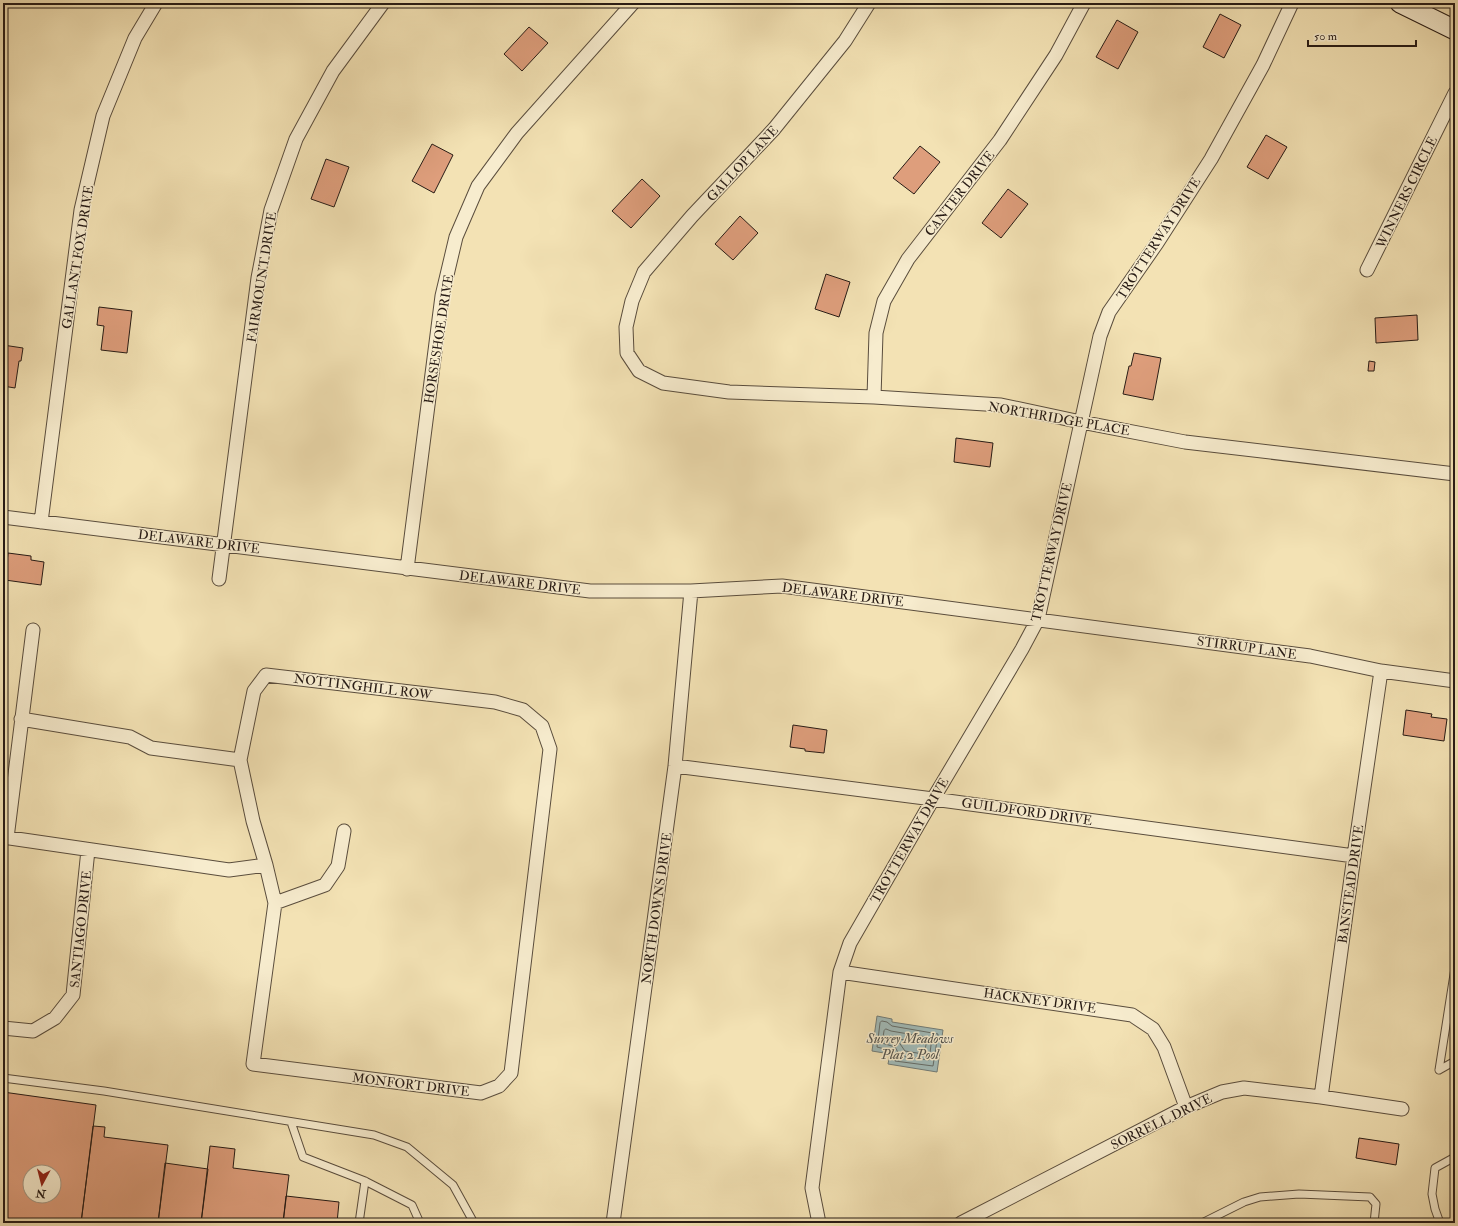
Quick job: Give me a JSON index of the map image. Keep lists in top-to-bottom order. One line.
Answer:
{"streets":{"street":["GALLOP LANE","WINNERS CIRCLE","CANTER DRIVE","TROTTERWAY DRIVE","GALLANT FOX DRIVE","FAIRMOUNT DRIVE","HORSESHOE DRIVE","NORTHRIDGE PLACE","DELAWARE DRIVE","STIRRUP LANE","NOTTINGHILL ROW","GUILDFORD DRIVE","BANSTEAD DRIVE","NORTH DOWNS DRIVE","SANTIAGO DRIVE","HACKNEY DRIVE","MONFORT DRIVE","SORRELL DRIVE"]},"crossings":[["GALLOP LANE","NORTHRIDGE PLACE"],["CANTER DRIVE","NORTHRIDGE PLACE"],["TROTTERWAY DRIVE","NORTHRIDGE PLACE"],["TROTTERWAY DRIVE","DELAWARE DRIVE"],["TROTTERWAY DRIVE","STIRRUP LANE"],["TROTTERWAY DRIVE","GUILDFORD DRIVE"],["TROTTERWAY DRIVE","HACKNEY DRIVE"],["GALLANT FOX DRIVE","DELAWARE DRIVE"],["FAIRMOUNT DRIVE","DELAWARE DRIVE"],["HORSESHOE DRIVE","DELAWARE DRIVE"],["DELAWARE DRIVE","STIRRUP LANE"],["DELAWARE DRIVE","NORTH DOWNS DRIVE"],["STIRRUP LANE","BANSTEAD DRIVE"],["NOTTINGHILL ROW","MONFORT DRIVE"],["GUILDFORD DRIVE","BANSTEAD DRIVE"],["GUILDFORD DRIVE","NORTH DOWNS DRIVE"],["BANSTEAD DRIVE","SORRELL DRIVE"],["HACKNEY DRIVE","SORRELL DRIVE"]],"water":["Surrey Meadows Plat 2 Pool"],"scale_bar":"50 m","north":"bottom"}
